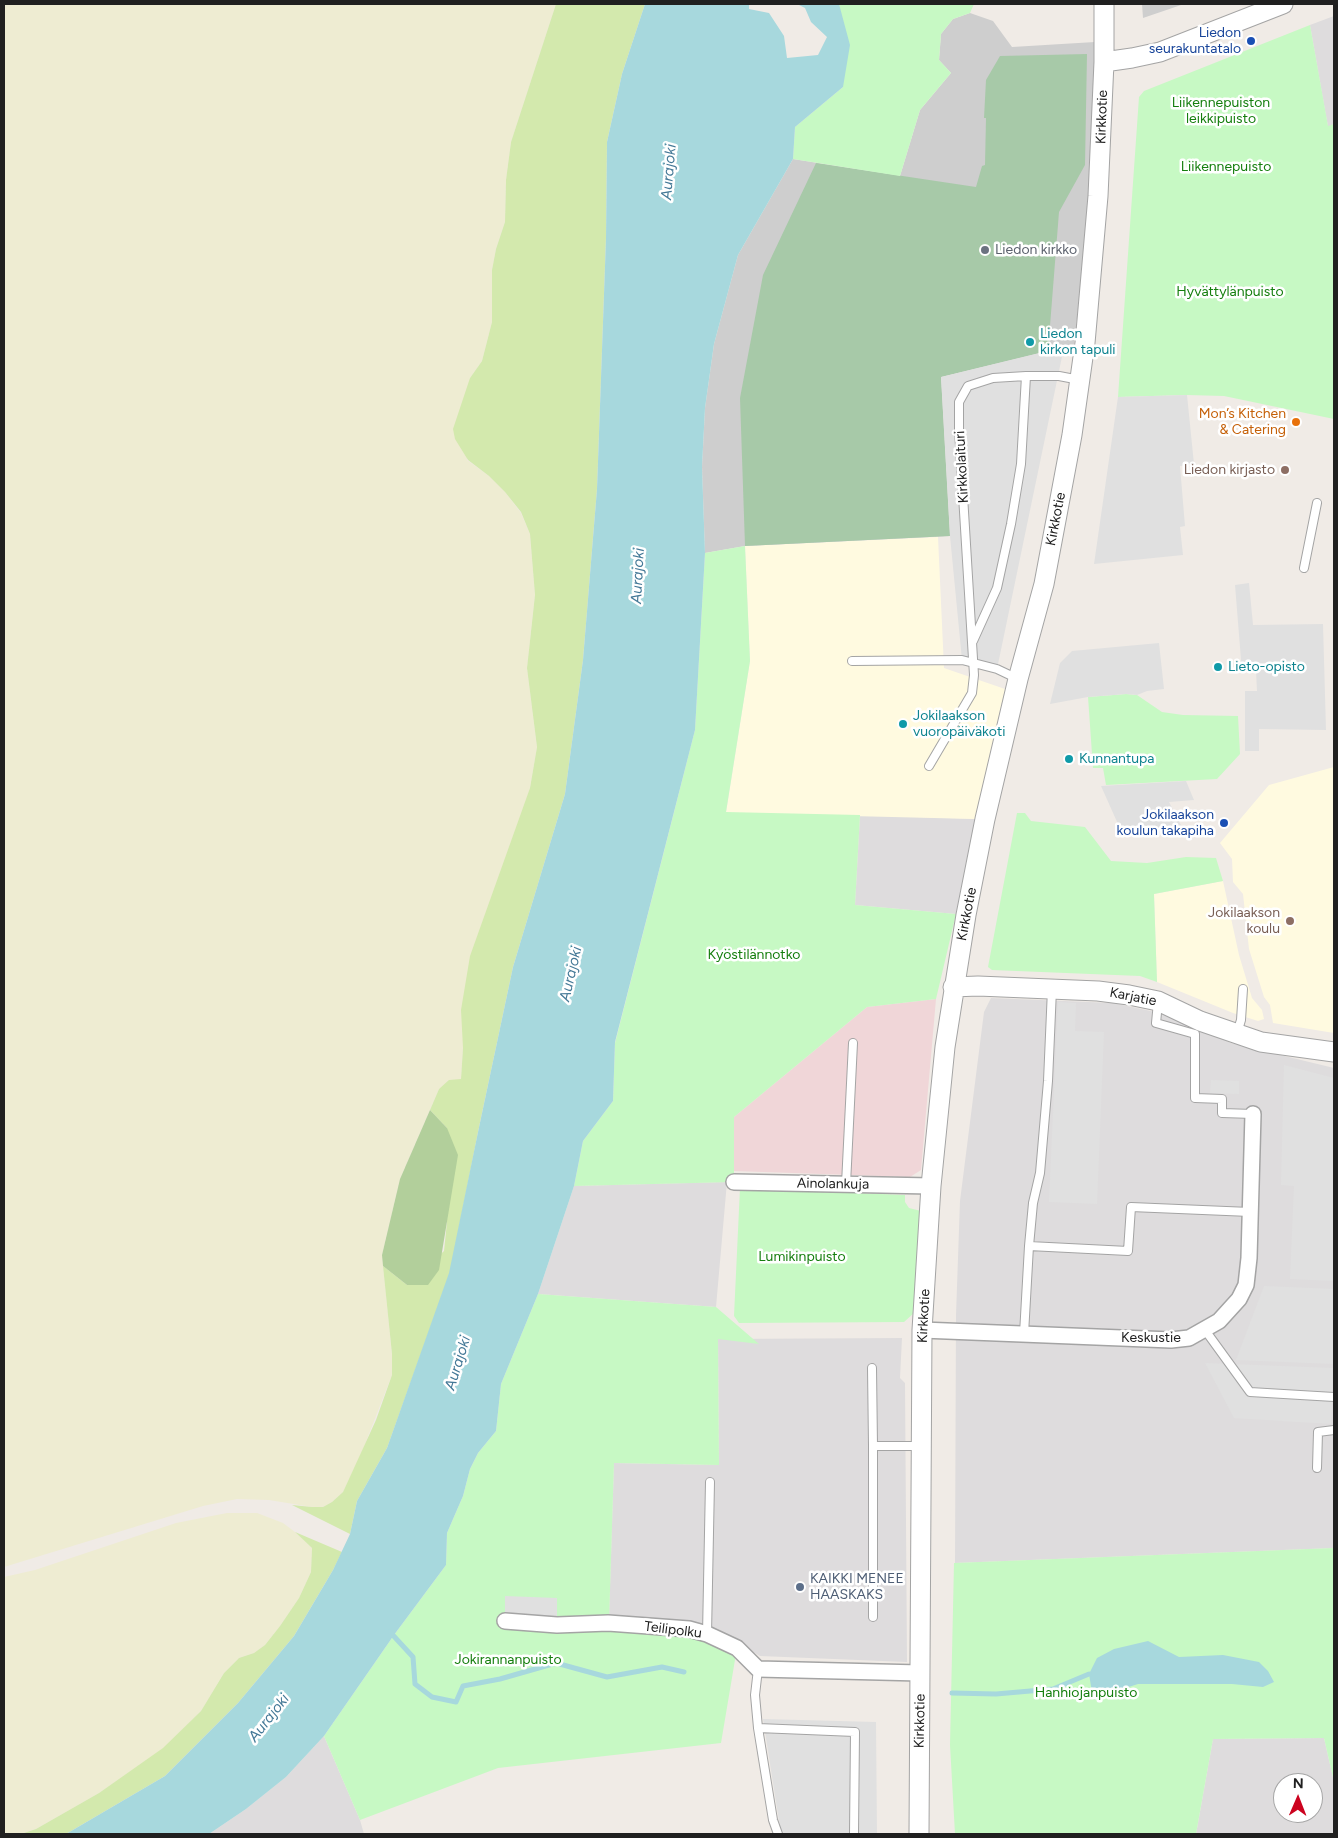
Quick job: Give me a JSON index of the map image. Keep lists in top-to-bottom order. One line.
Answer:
{"streets":{"street":["Kirkkotie","Karjatie","Ainolankuja","Keskustie","Teilipolku"],"lane":["Kirkkolaituri"]},"crossings":[["Kirkkotie","Kirkkolaituri"],["Kirkkotie","Karjatie"],["Kirkkotie","Ainolankuja"],["Kirkkotie","Keskustie"]],"water":["Aurajoki"],"parks":["Liikennepuiston leikkipuisto","Liikennepuisto","Hyvättylänpuisto","Kyöstilännotko","Lumikinpuisto","Jokirannanpuisto","Hanhiojanpuisto"],"places":["Liedon seurakuntatalo","Liedon kirkko","Liedon kirkon tapuli","Mon’s Kitchen & Catering","Liedon kirjasto","Lieto-opisto","Jokilaakson vuoropäiväkoti","Kunnantupa","Jokilaakson koulun takapiha","Jokilaakson koulu","KAIKKI MENEE HAASKAKS"],"north":"top"}
